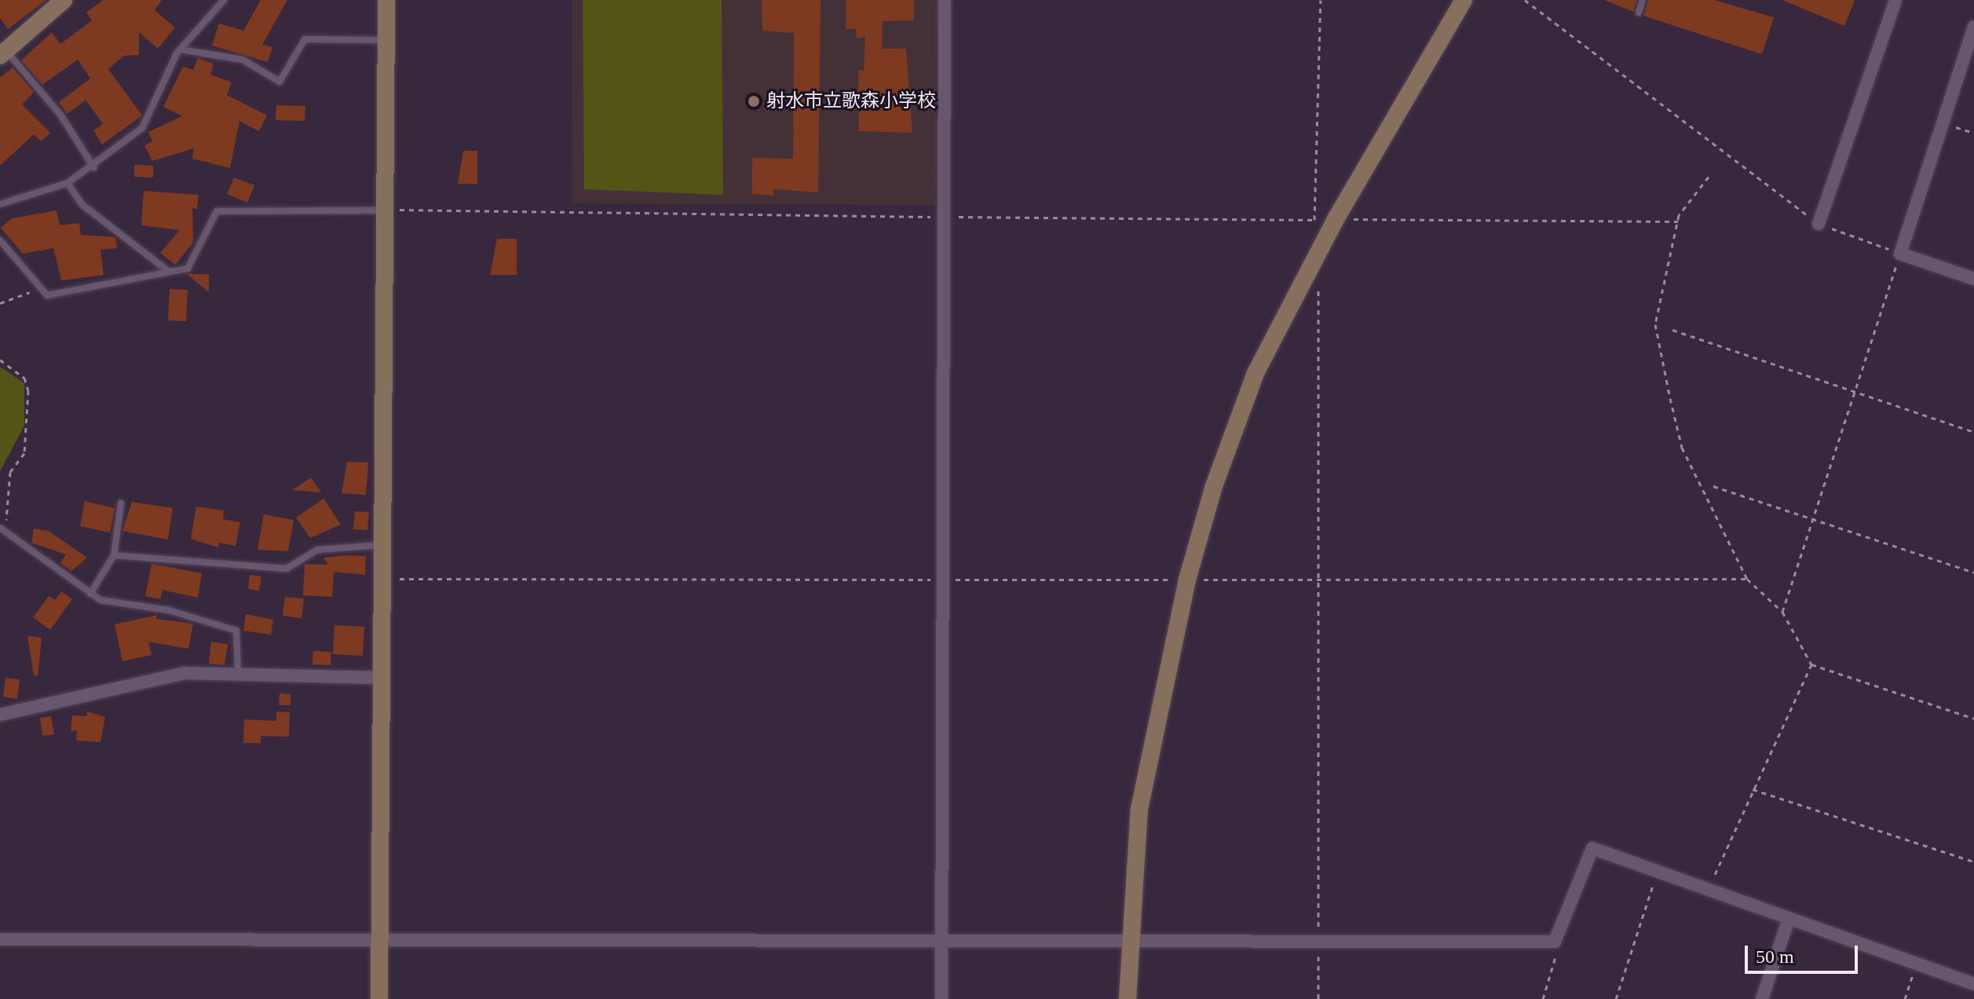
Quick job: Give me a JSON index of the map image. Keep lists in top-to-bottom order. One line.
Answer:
{"places":["射水市立歌森小学校"],"scale_bar":"50 m"}
